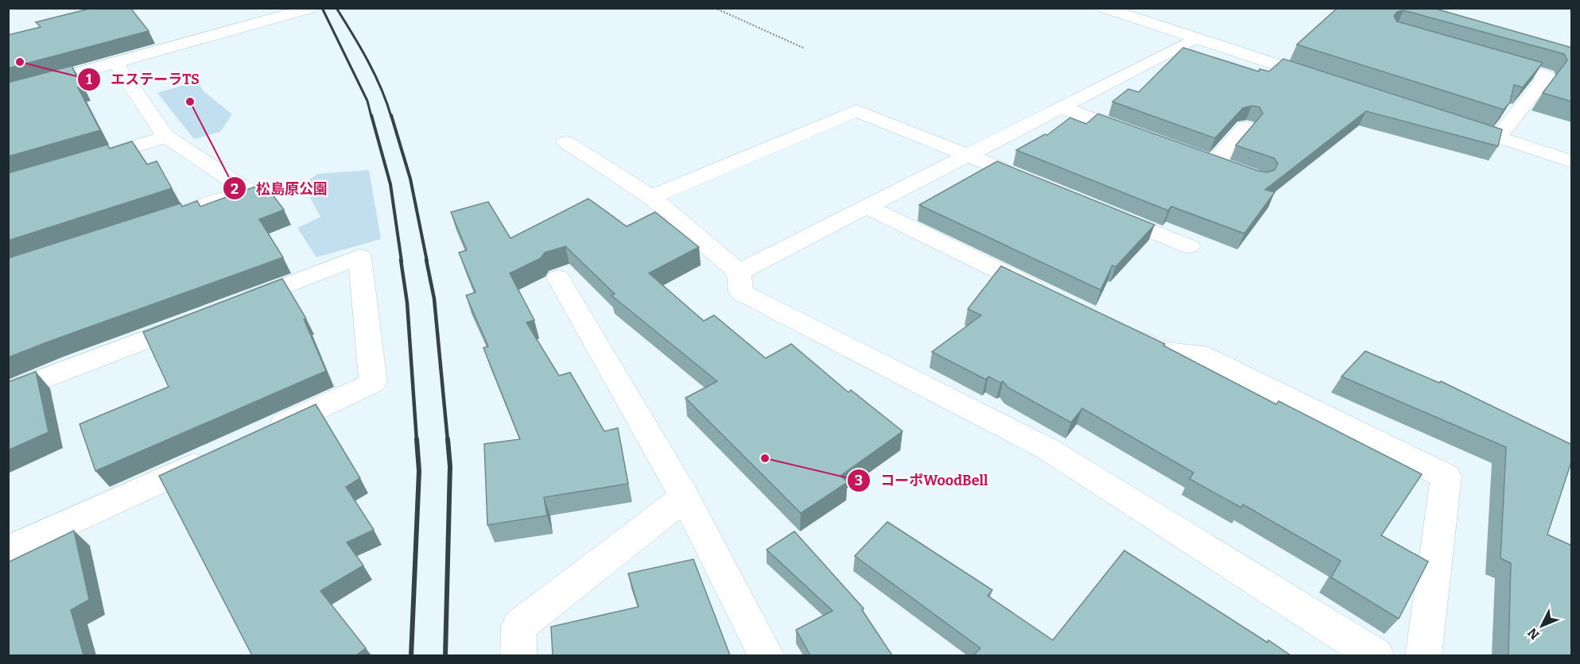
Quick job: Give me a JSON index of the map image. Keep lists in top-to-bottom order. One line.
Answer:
{"places":["エステーラTS","松島原公園","コーポWoodBell"],"north":"bottom left"}
